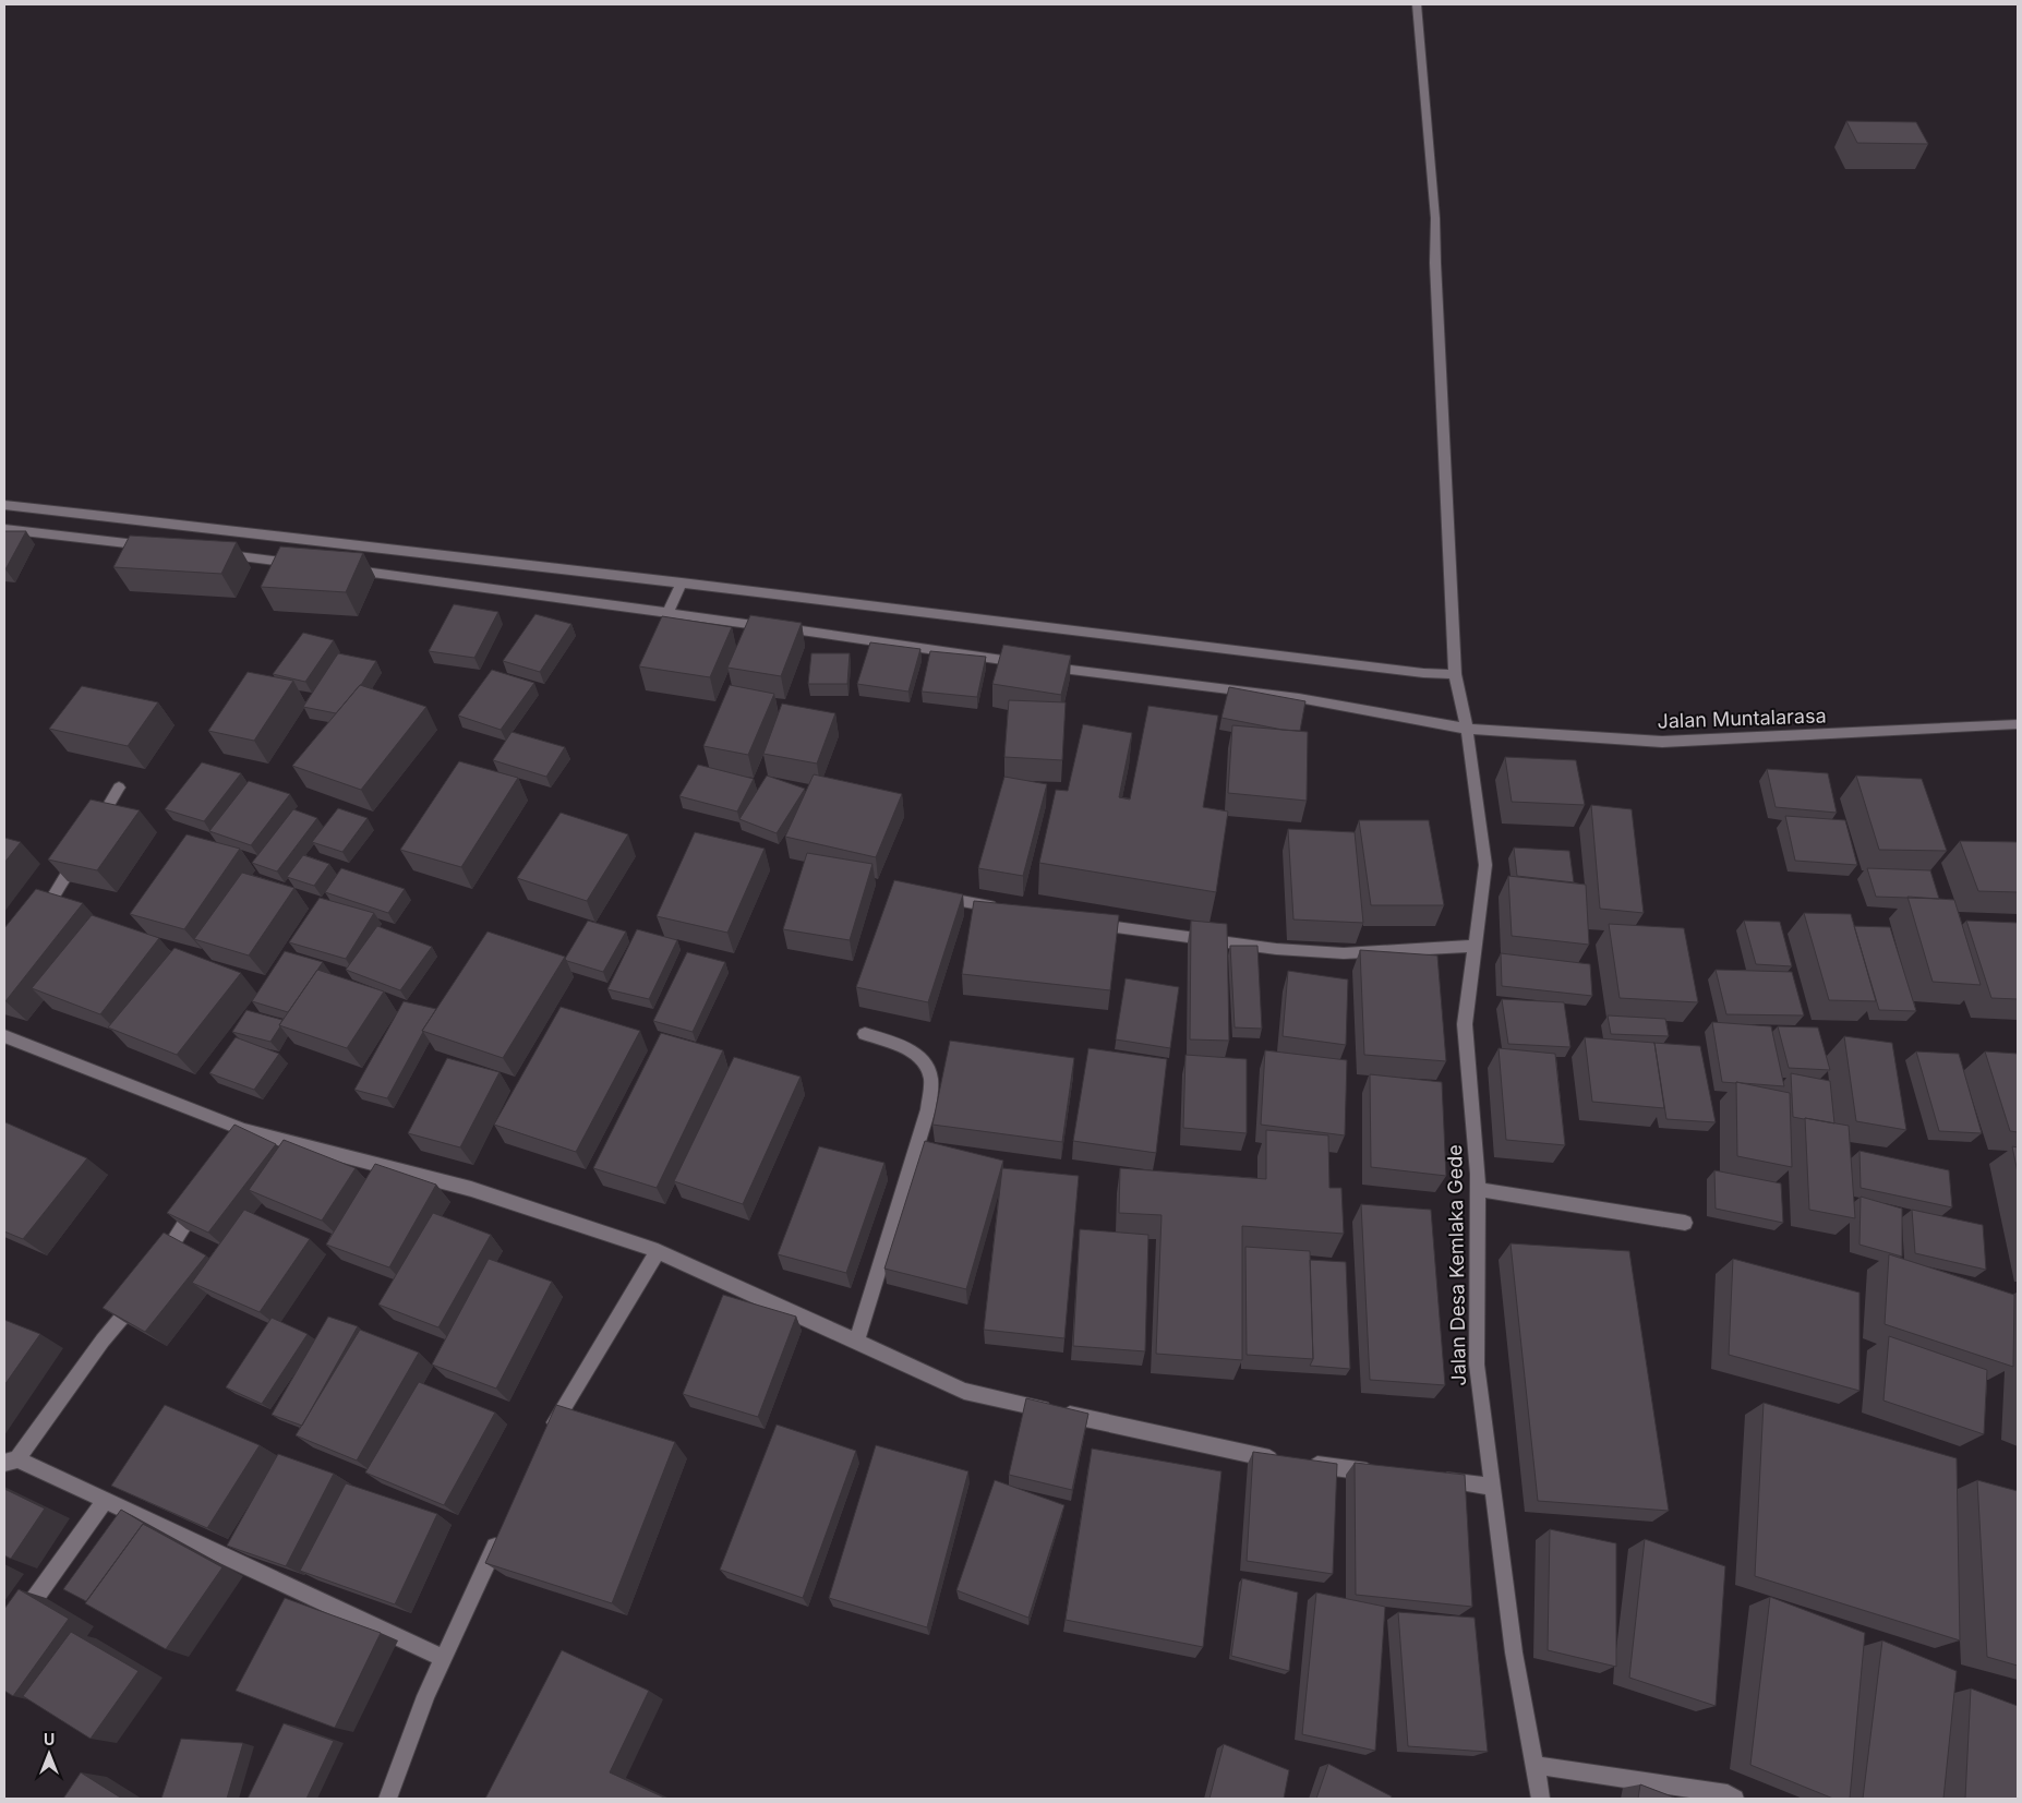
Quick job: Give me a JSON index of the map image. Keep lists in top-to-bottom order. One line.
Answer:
{"streets":{"street":["Jalan Muntalarasa","Jalan Desa Kemlaka Gede"]},"crossings":[["Jalan Muntalarasa","Jalan Desa Kemlaka Gede"]],"north":"top"}
